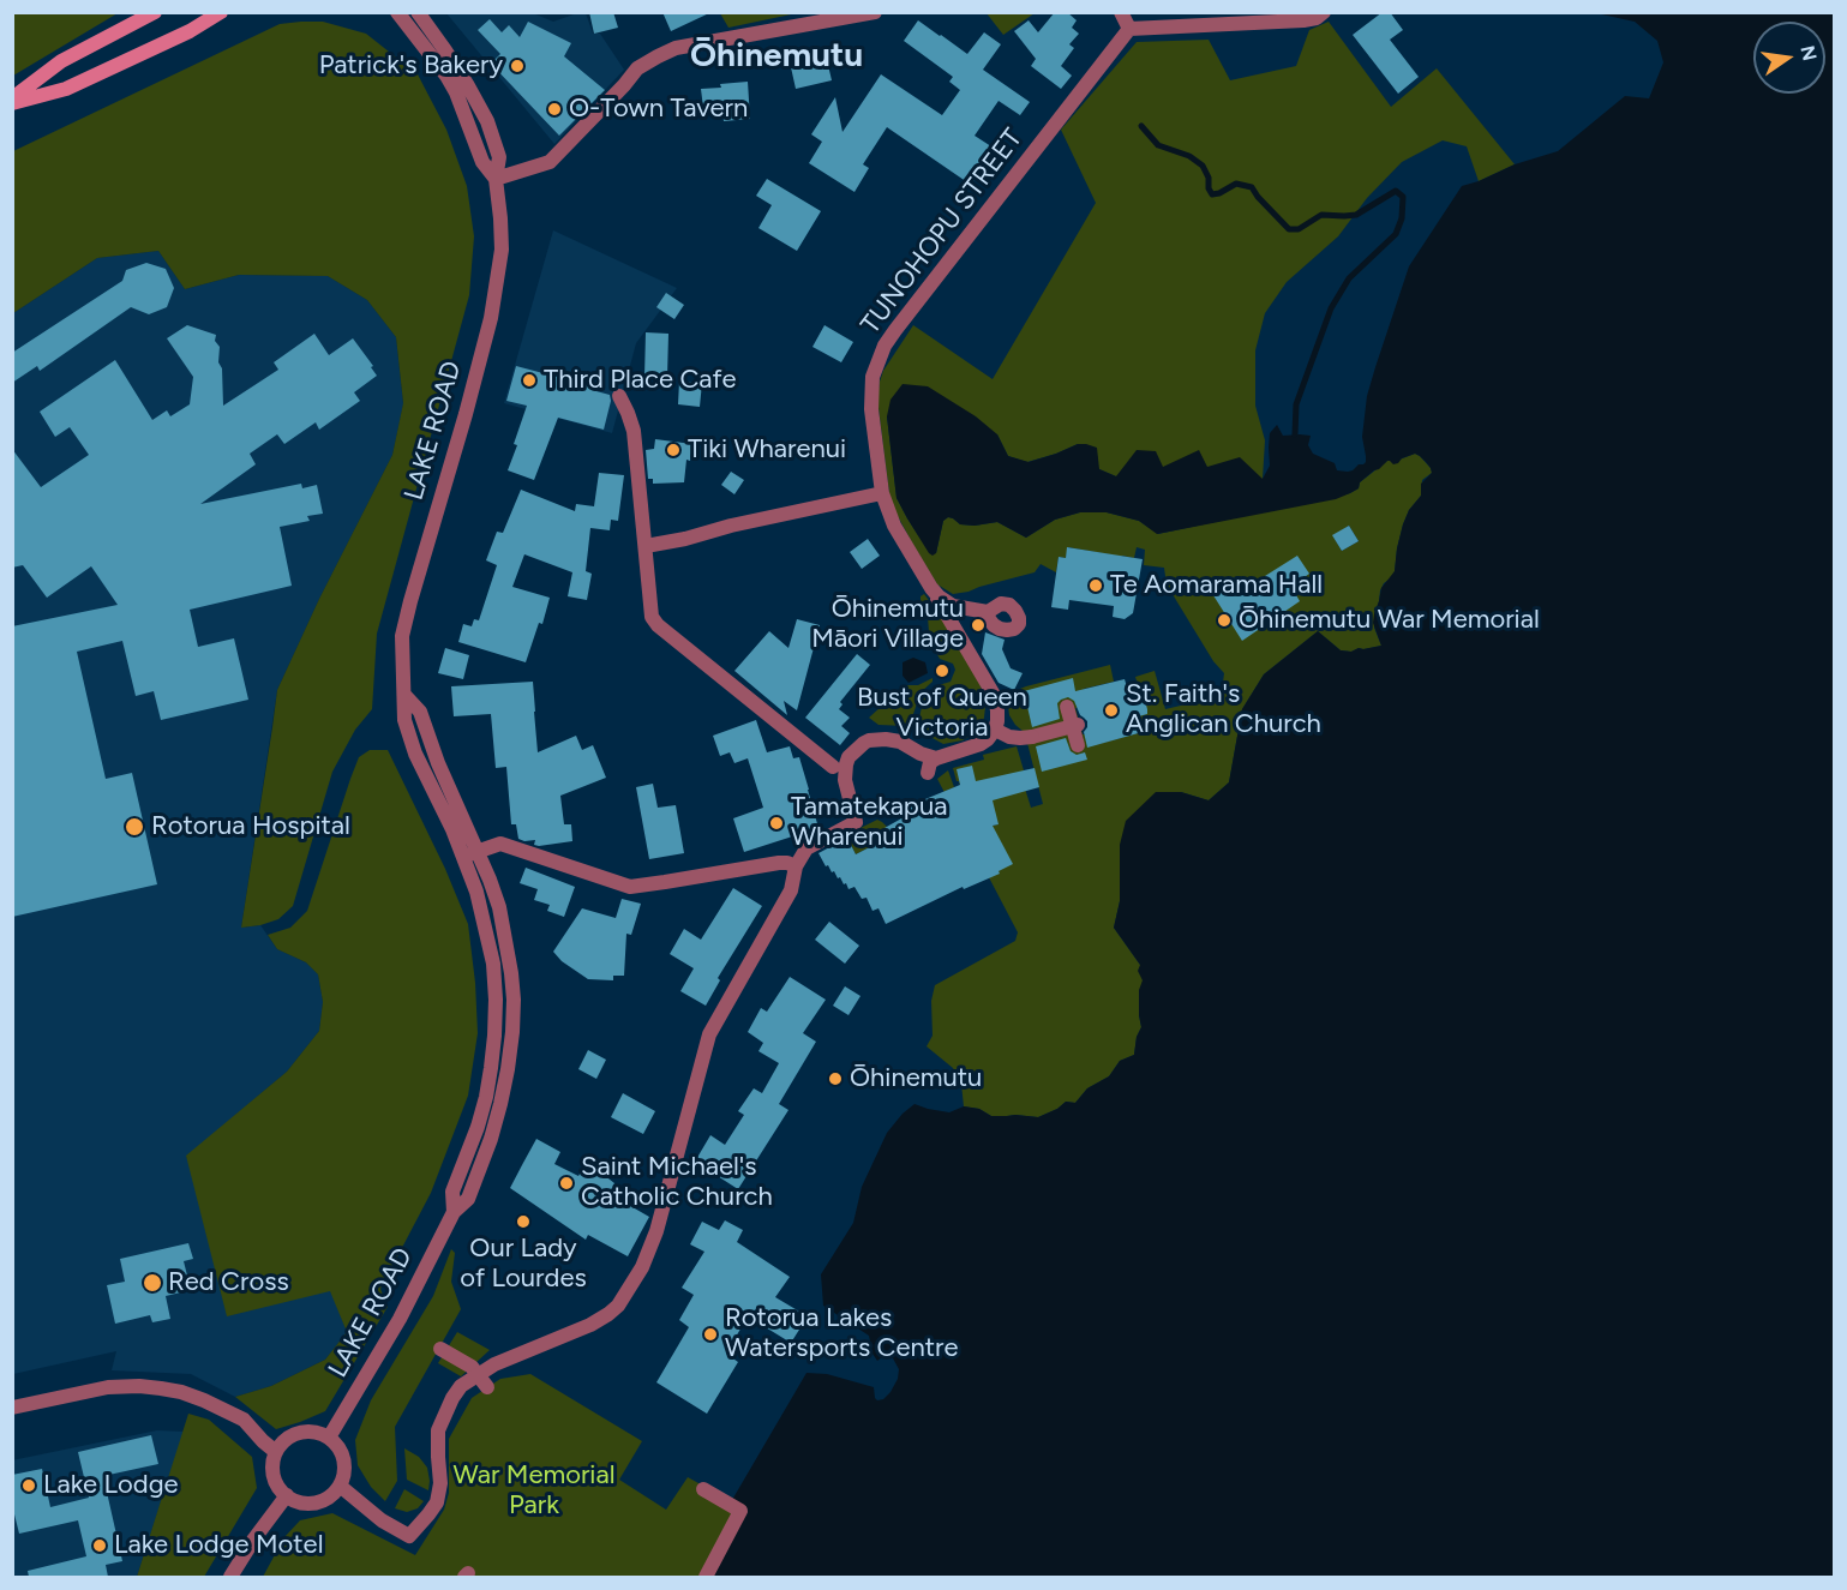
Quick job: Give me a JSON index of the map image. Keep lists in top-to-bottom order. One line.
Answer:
{"streets":{"street":["TUNOHOPU STREET","LAKE ROAD"]},"districts":["Ōhinemutu"],"parks":["War Memorial Park"],"places":["Patrick's Bakery","O-Town Tavern","Third Place Cafe","Tiki Wharenui","Te Aomarama Hall","Ōhinemutu War Memorial","Ōhinemutu Māori Village","Bust of Queen Victoria","St. Faith's Anglican Church","Tamatekapua Wharenui","Rotorua Hospital","Ōhinemutu","Saint Michael's Catholic Church","Our Lady of Lourdes","Red Cross","Rotorua Lakes Watersports Centre","Lake Lodge","Lake Lodge Motel"],"north":"right"}
